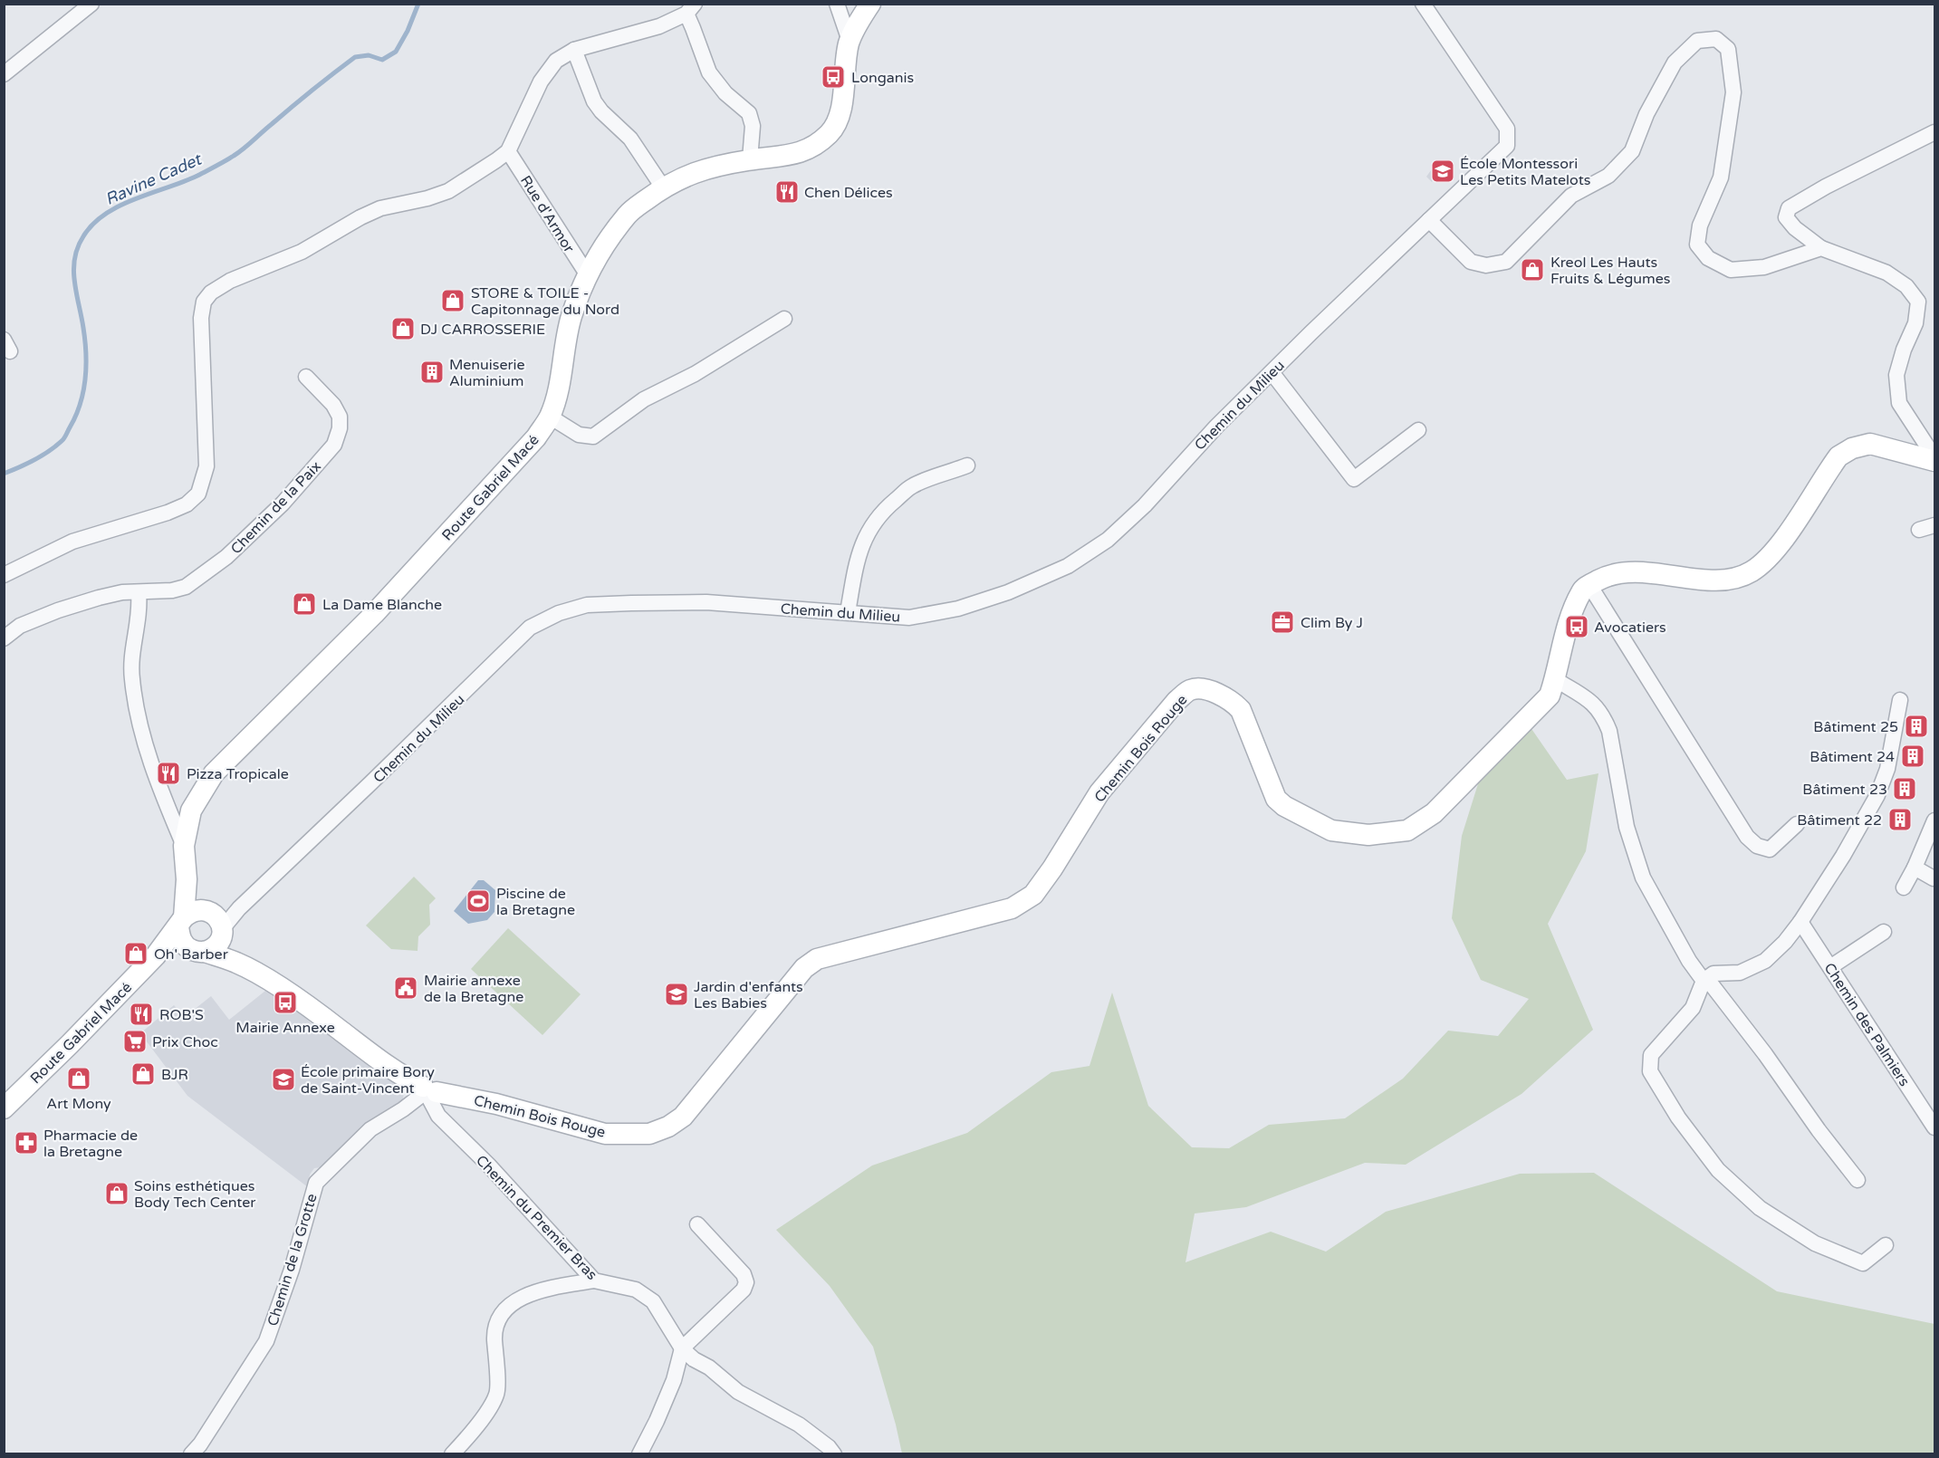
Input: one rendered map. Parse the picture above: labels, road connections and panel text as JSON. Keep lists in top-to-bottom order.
{
  "streets": {
    "street": [
      "Rue d'Armor",
      "Chemin du Milieu",
      "Route Gabriel Macé",
      "Chemin de la Paix",
      "Chemin Bois Rouge",
      "Chemin des Palmiers",
      "Chemin du Premier Bras",
      "Chemin de la Grotte"
    ]
  },
  "crossings": [
    ["Rue d'Armor", "Route Gabriel Macé"],
    ["Chemin du Milieu", "Route Gabriel Macé"],
    ["Chemin du Milieu", "Chemin Bois Rouge"],
    ["Route Gabriel Macé", "Chemin Bois Rouge"],
    ["Chemin Bois Rouge", "Chemin du Premier Bras"],
    ["Chemin Bois Rouge", "Chemin de la Grotte"],
    ["Chemin du Premier Bras", "Chemin de la Grotte"]
  ],
  "water": ["Ravine Cadet"],
  "places": {
    "bus stop": ["Longanis", "Avocatiers", "Mairie Annexe"],
    "school or university": ["École Montessori Les Petits Matelots", "Jardin d'enfants Les Babies", "École primaire Bory de Saint-Vincent"],
    "restaurant": ["Chen Délices", "Pizza Tropicale", "ROB'S"],
    "shop": [
      "Kreol Les Hauts Fruits & Légumes",
      "STORE & TOILE - Capitonnage du Nord",
      "DJ CARROSSERIE",
      "La Dame Blanche",
      "Oh' Barber",
      "BJR",
      "Art Mony",
      "Soins esthétiques Body Tech Center"
    ],
    "building": [
      "Menuiserie Aluminium",
      "Bâtiment 25",
      "Bâtiment 24",
      "Bâtiment 23",
      "Bâtiment 22"
    ],
    "office": ["Clim By J"],
    "sports": ["Piscine de la Bretagne"],
    "public building": ["Mairie annexe de la Bretagne"],
    "supermarket": ["Prix Choc"],
    "pharmacy": ["Pharmacie de la Bretagne"]
  }
}
